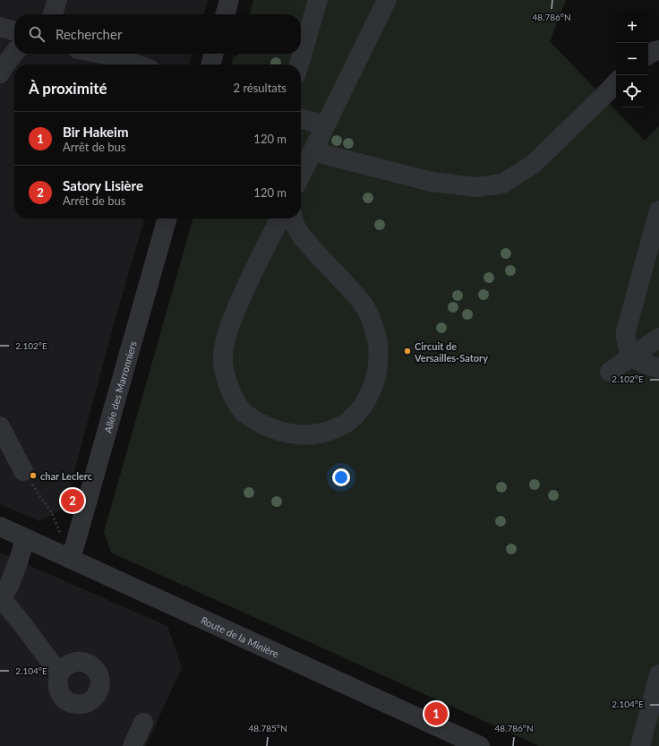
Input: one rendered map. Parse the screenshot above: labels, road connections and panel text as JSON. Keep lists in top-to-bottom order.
{
  "streets": {
    "street": ["Allée des Marronniers", "Route de la Minière"]
  },
  "crossings": [
    ["Allée des Marronniers", "Route de la Minière"]
  ],
  "places": ["Circuit de Versailles-Satory", "char Leclerc"],
  "page": {
    "map_buttons": ["+", "−"],
    "search": "Rechercher",
    "heading": ["À proximité", "2 résultats"],
    "list": [
      {
        "mark": "1",
        "name": "Bir Hakeim",
        "note": "Arrêt de bus",
        "value": "120 m"
      },
      {
        "mark": "2",
        "name": "Satory Lisière",
        "note": "Arrêt de bus",
        "value": "120 m"
      }
    ],
    "pins": ["2", "1"]
  },
  "coordinates": [
    "48.786°N",
    "2.102°E",
    "2.104°E",
    "48.785°N"
  ]
}
